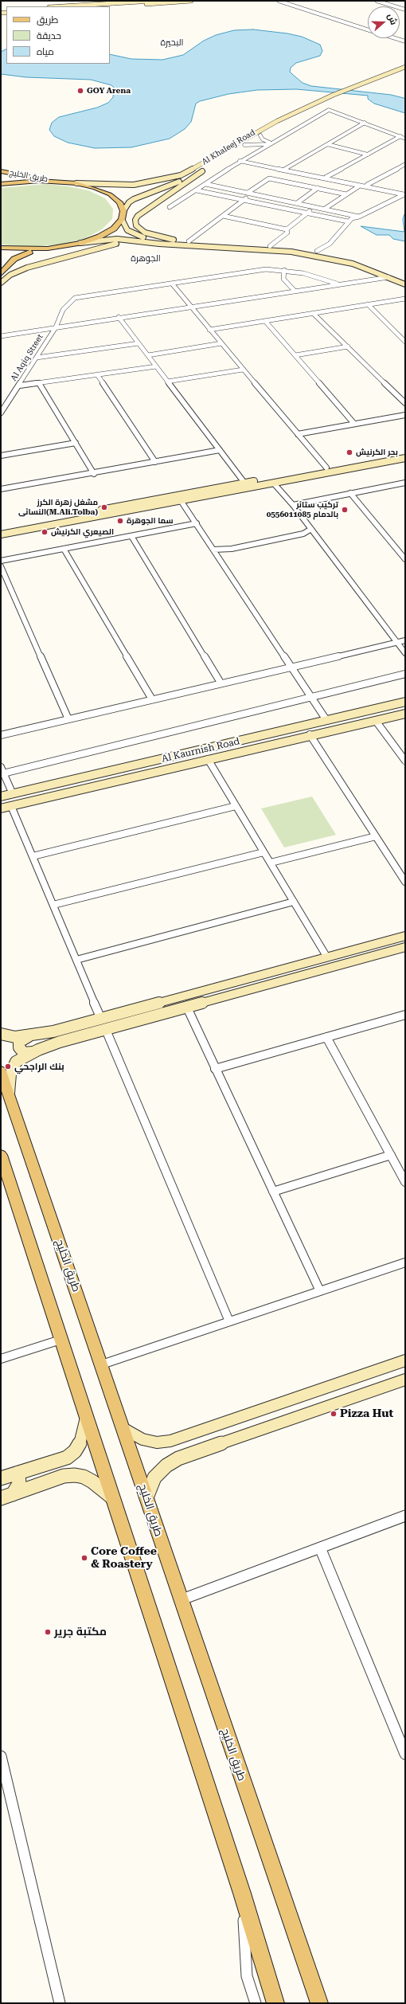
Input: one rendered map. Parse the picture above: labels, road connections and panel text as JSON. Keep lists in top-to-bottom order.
{
  "streets": {
    "main road": ["طريق الخليج"],
    "street": ["Al Khaleej Road", "Al Aqiq Street", "Al Kaurnish Road"]
  },
  "districts": ["البحيرة", "الجوهرة"],
  "places": [
    "GOY Arena",
    "بحر الكرنيش",
    "مشغل زهرة الكرز النسائى(M.Ali.Tolba)",
    "تركيب ستائر بالدمام 0556011085",
    "سما الجوهرة",
    "الصيعري الكرنيش",
    "بنك الراجحي",
    "Pizza Hut",
    "Core Coffee & Roastery",
    "مكتبة جرير"
  ],
  "legend": ["طريق", "حديقة", "مياه"],
  "north": "right"
}
